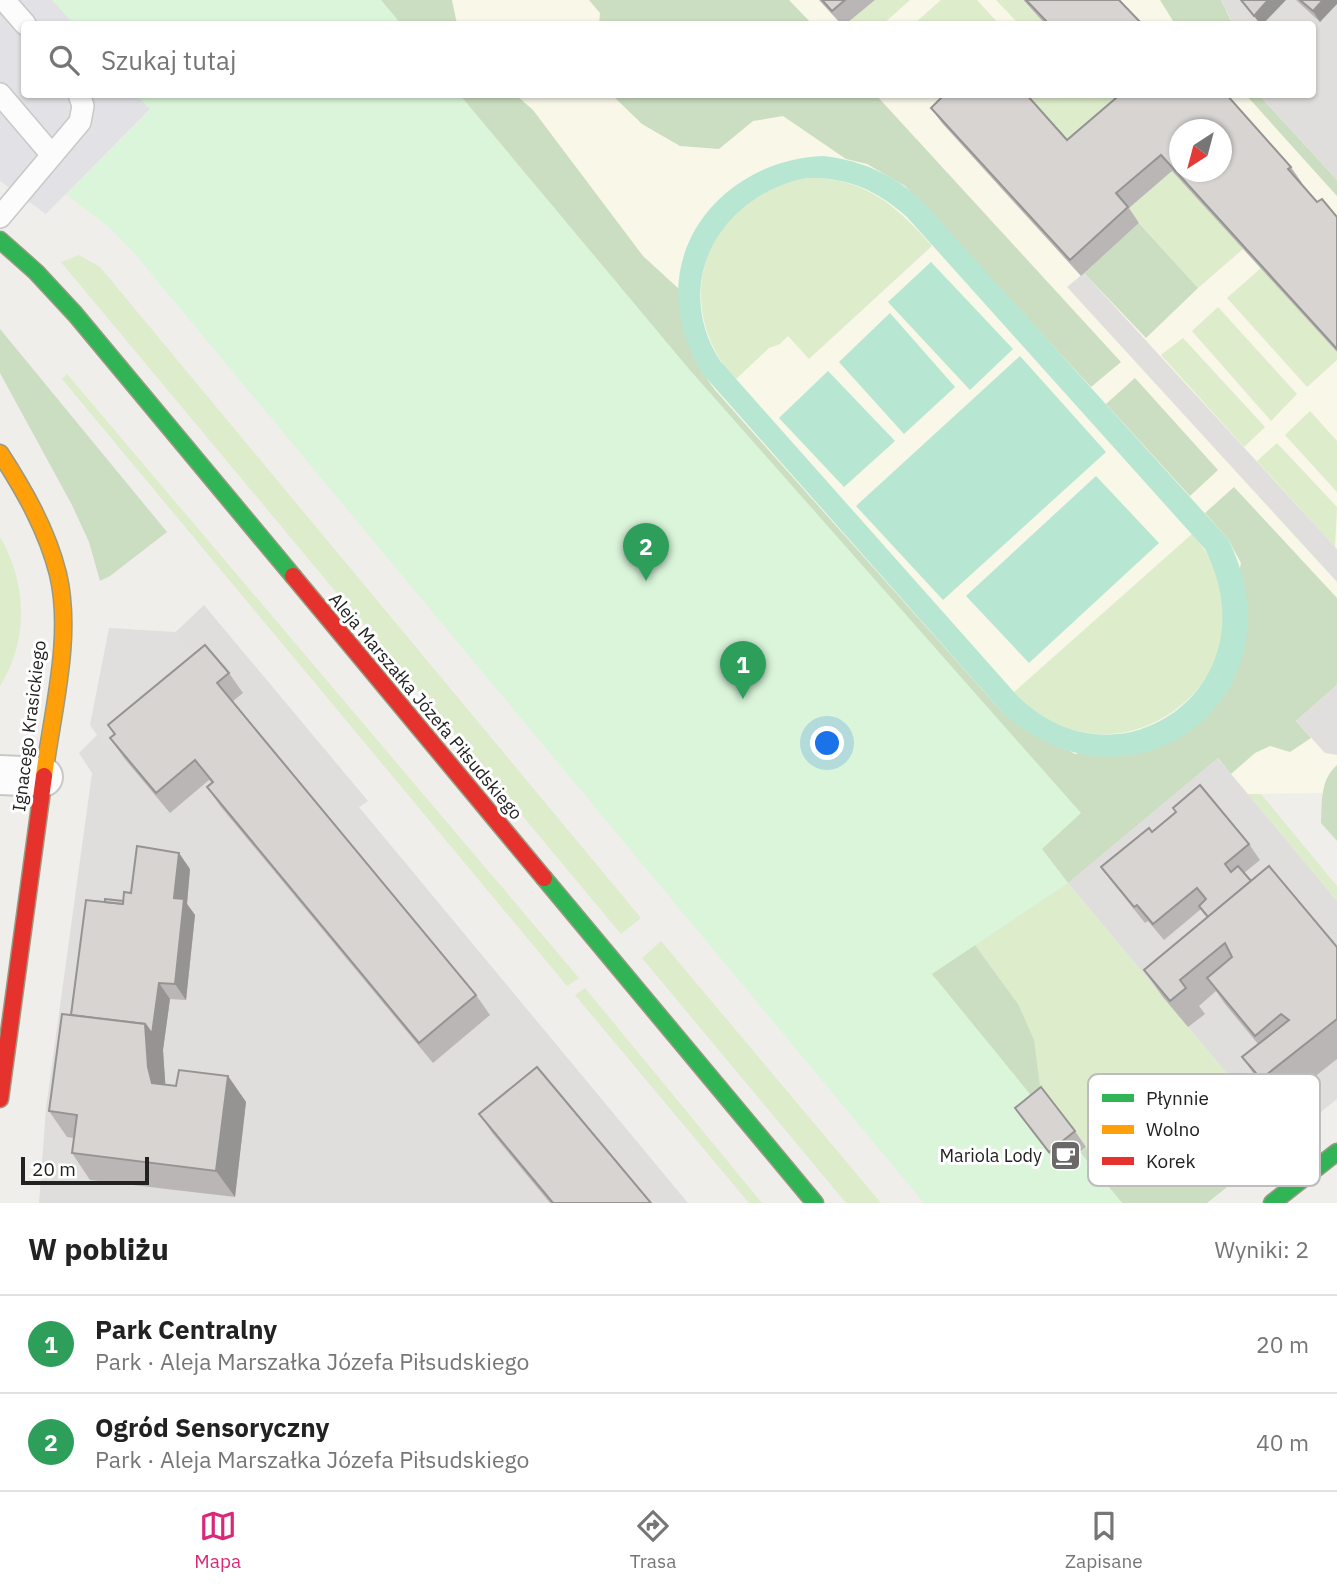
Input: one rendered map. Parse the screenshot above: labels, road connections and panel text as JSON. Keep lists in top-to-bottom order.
{
  "streets": {
    "street": ["Aleja Marszałka Józefa Piłsudskiego", "Ignacego Krasickiego"]
  },
  "places": {
    "cafe": ["Mariola Lody"]
  },
  "legend": ["Płynnie", "Wolno", "Korek"],
  "scale_bar": "20 m",
  "north": "bottom left",
  "page": {
    "search": "Szukaj tutaj",
    "pins": ["2", "1"],
    "scale": "20 m",
    "heading": ["W pobliżu", "Wyniki: 2"],
    "list": [
      {
        "mark": "1",
        "name": "Park Centralny",
        "note": "Park · Aleja Marszałka Józefa Piłsudskiego",
        "value": "20 m"
      },
      {
        "mark": "2",
        "name": "Ogród Sensoryczny",
        "note": "Park · Aleja Marszałka Józefa Piłsudskiego",
        "value": "40 m"
      }
    ],
    "nav": ["Mapa", "Trasa", "Zapisane"]
  }
}
